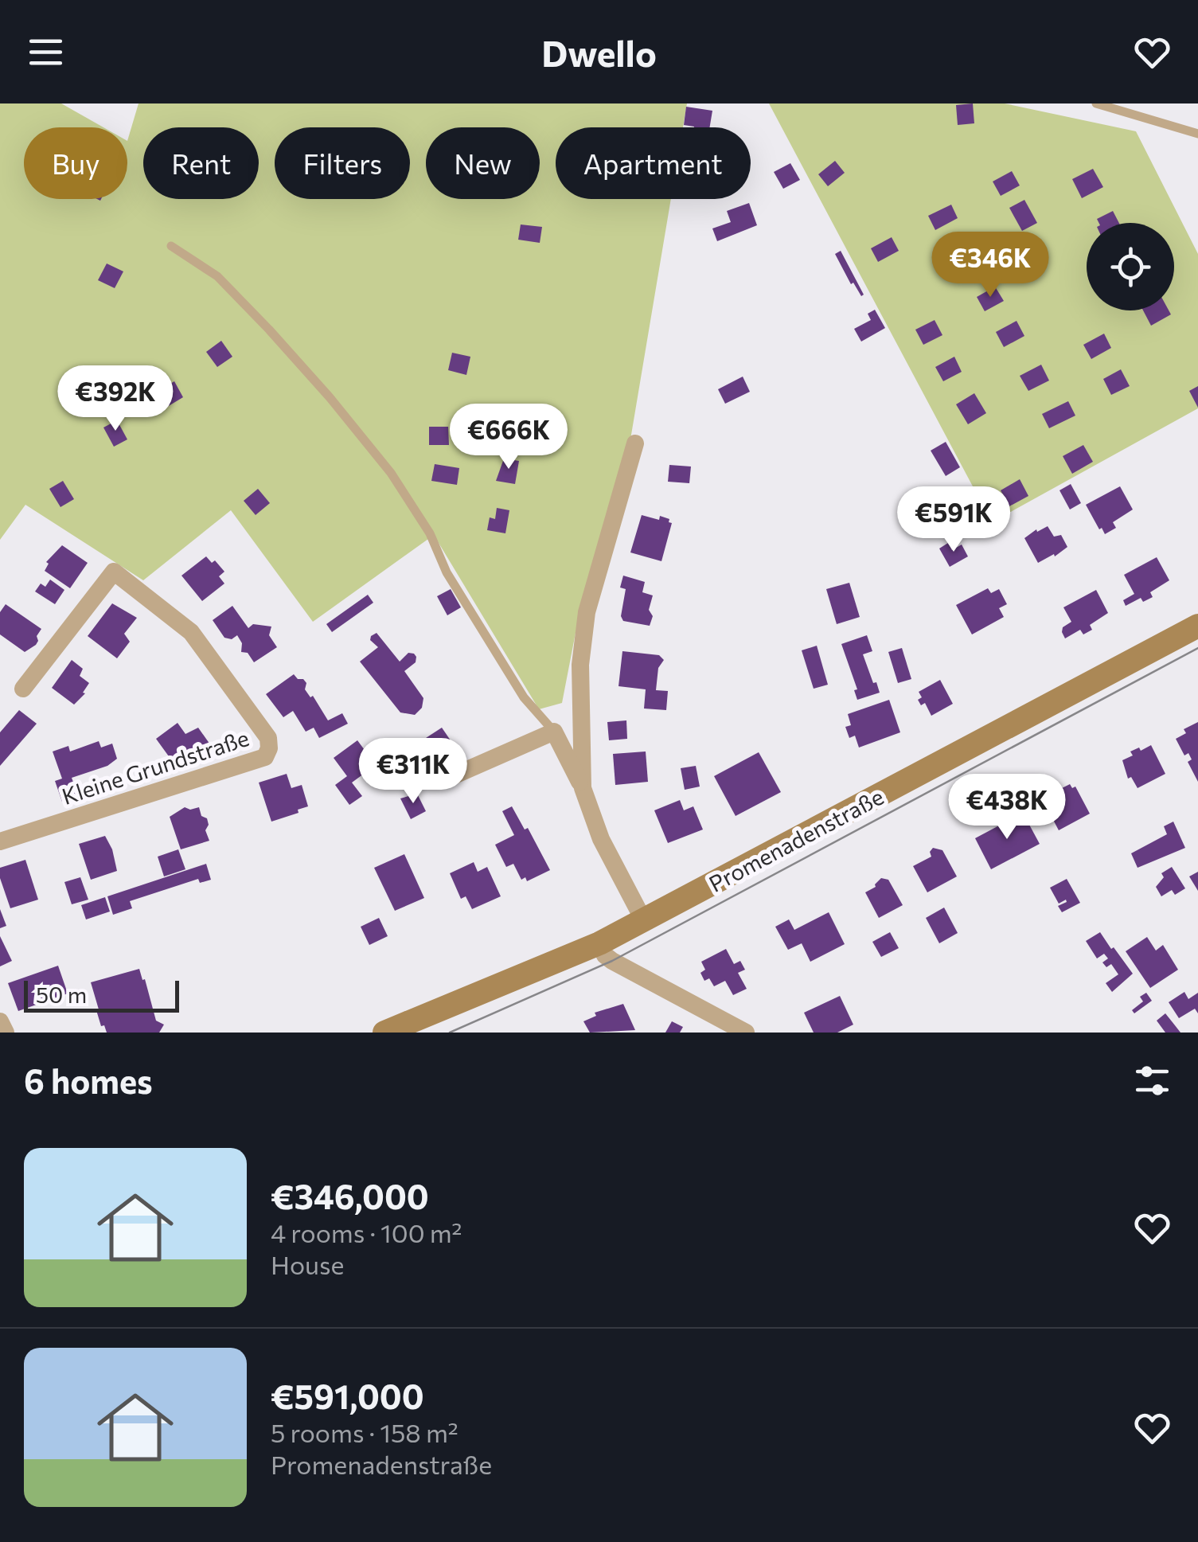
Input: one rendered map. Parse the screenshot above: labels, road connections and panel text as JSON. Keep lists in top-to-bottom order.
{
  "streets": {
    "main road": ["Promenadenstraße"],
    "street": ["Kleine Grundstraße"]
  },
  "scale_bar": "50 m",
  "page": {
    "header": "Dwello",
    "chip": [
      "Buy",
      "Rent",
      "Filters",
      "New",
      "Apartment"
    ],
    "price": [
      "€346K",
      "€392K",
      "€666K",
      "€591K",
      "€311K",
      "€438K"
    ],
    "scale": "50 m",
    "heading": "6 homes",
    "list": [
      {
        "name": "€346,000",
        "note": "4 rooms · 100 m² · House"
      },
      {
        "name": "€591,000",
        "note": "5 rooms · 158 m² · Promenadenstraße"
      }
    ]
  }
}
